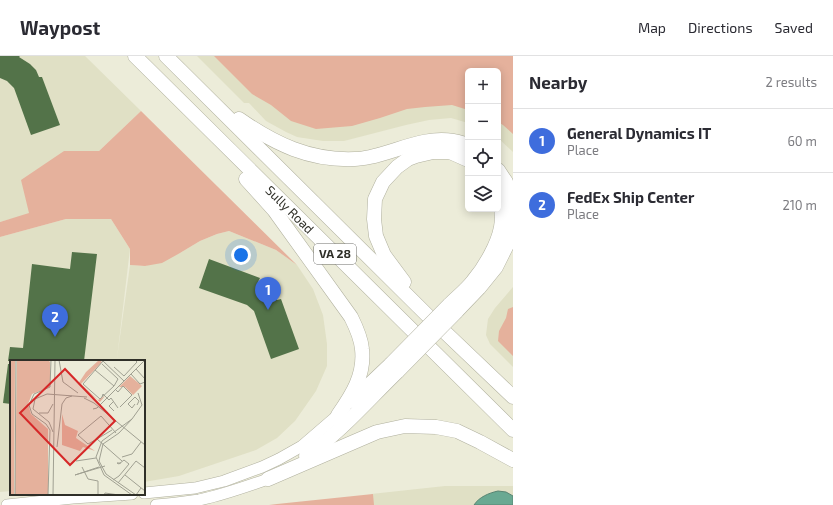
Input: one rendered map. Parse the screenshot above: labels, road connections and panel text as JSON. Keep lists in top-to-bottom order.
{
  "streets": {
    "highway": ["Sully Road", "VA 28"]
  },
  "page": {
    "header": "Waypost",
    "nav": ["Map", "Directions", "Saved"],
    "heading": ["Nearby", "2 results"],
    "map_buttons": ["+", "−"],
    "list": [
      {
        "mark": "1",
        "name": "General Dynamics IT",
        "note": "Place",
        "value": "60 m"
      },
      {
        "mark": "2",
        "name": "FedEx Ship Center",
        "note": "Place",
        "value": "210 m"
      }
    ],
    "pins": ["1", "2"]
  }
}
